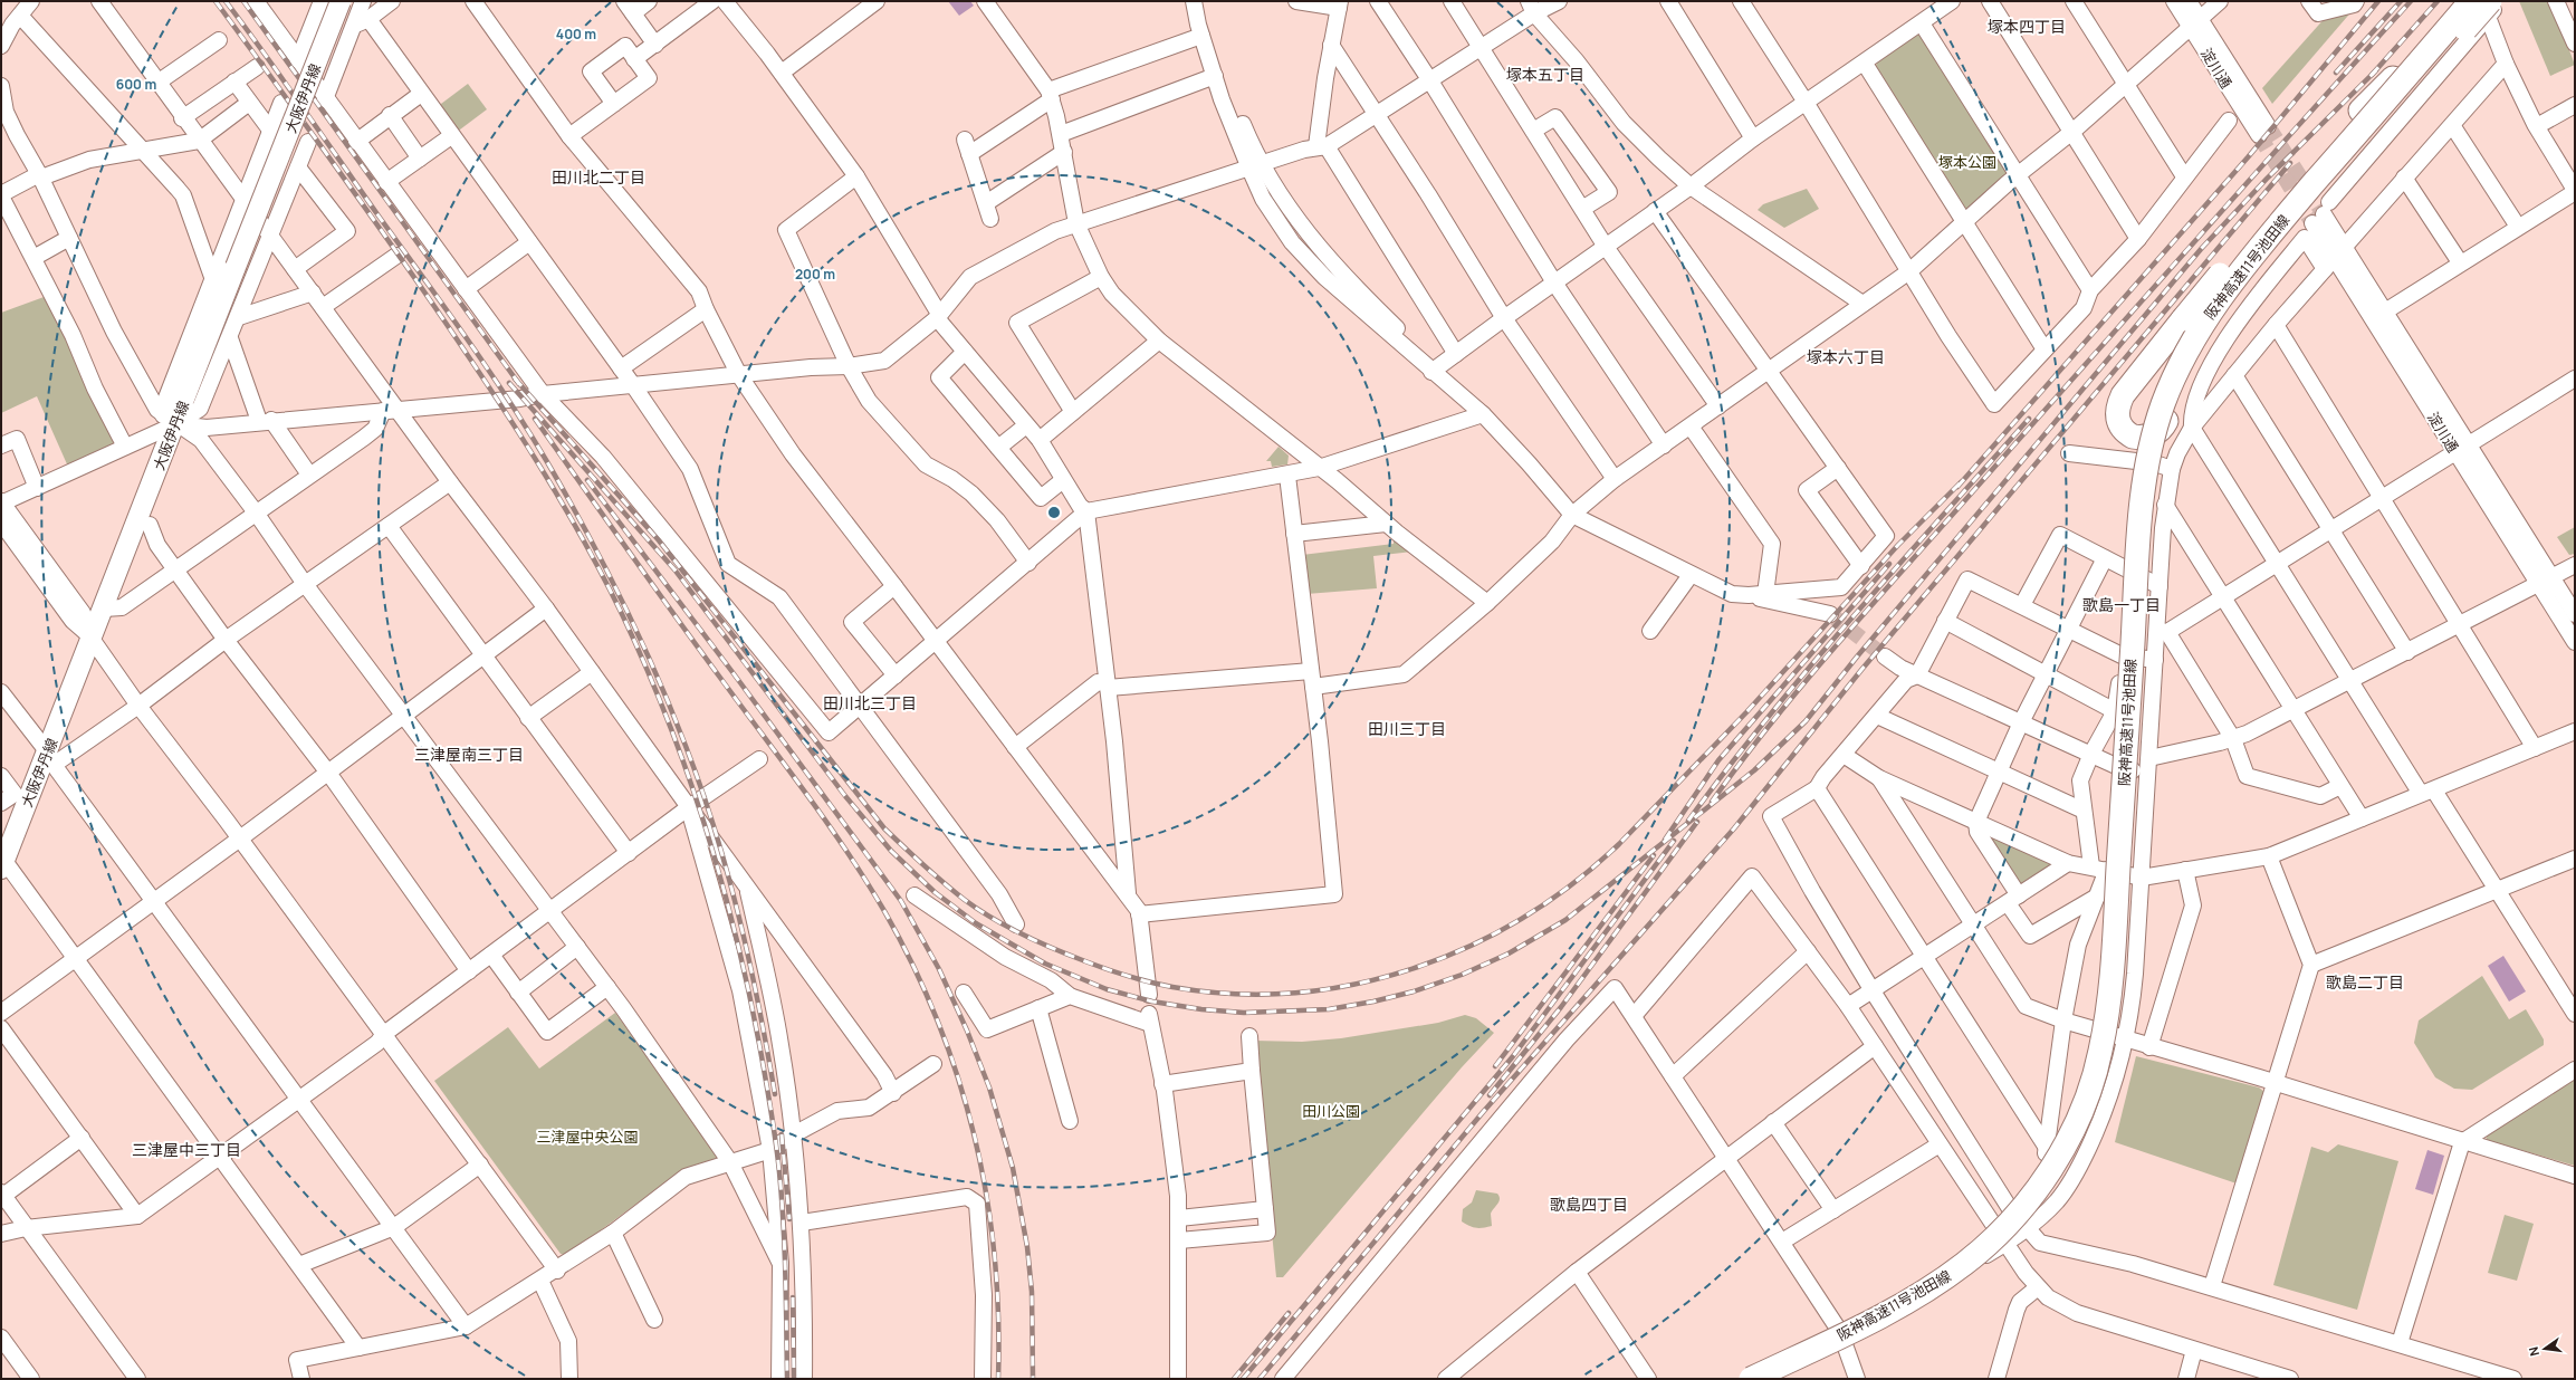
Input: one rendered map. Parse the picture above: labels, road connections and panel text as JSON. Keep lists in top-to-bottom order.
{
  "streets": {
    "highway": ["阪神高速11号池田線"],
    "main road": ["大阪伊丹線"],
    "street": ["淀川通"]
  },
  "crossings": [
    ["淀川通", "阪神高速11号池田線"]
  ],
  "districts": [
    "塚本四丁目",
    "塚本五丁目",
    "田川北二丁目",
    "塚本六丁目",
    "歌島一丁目",
    "田川北三丁目",
    "田川三丁目",
    "三津屋南三丁目",
    "歌島二丁目",
    "三津屋中三丁目",
    "歌島四丁目"
  ],
  "parks": ["塚本公園", "田川公園", "三津屋中央公園"],
  "north": "left",
  "rings": ["400 m", "600 m", "200 m"]
}
